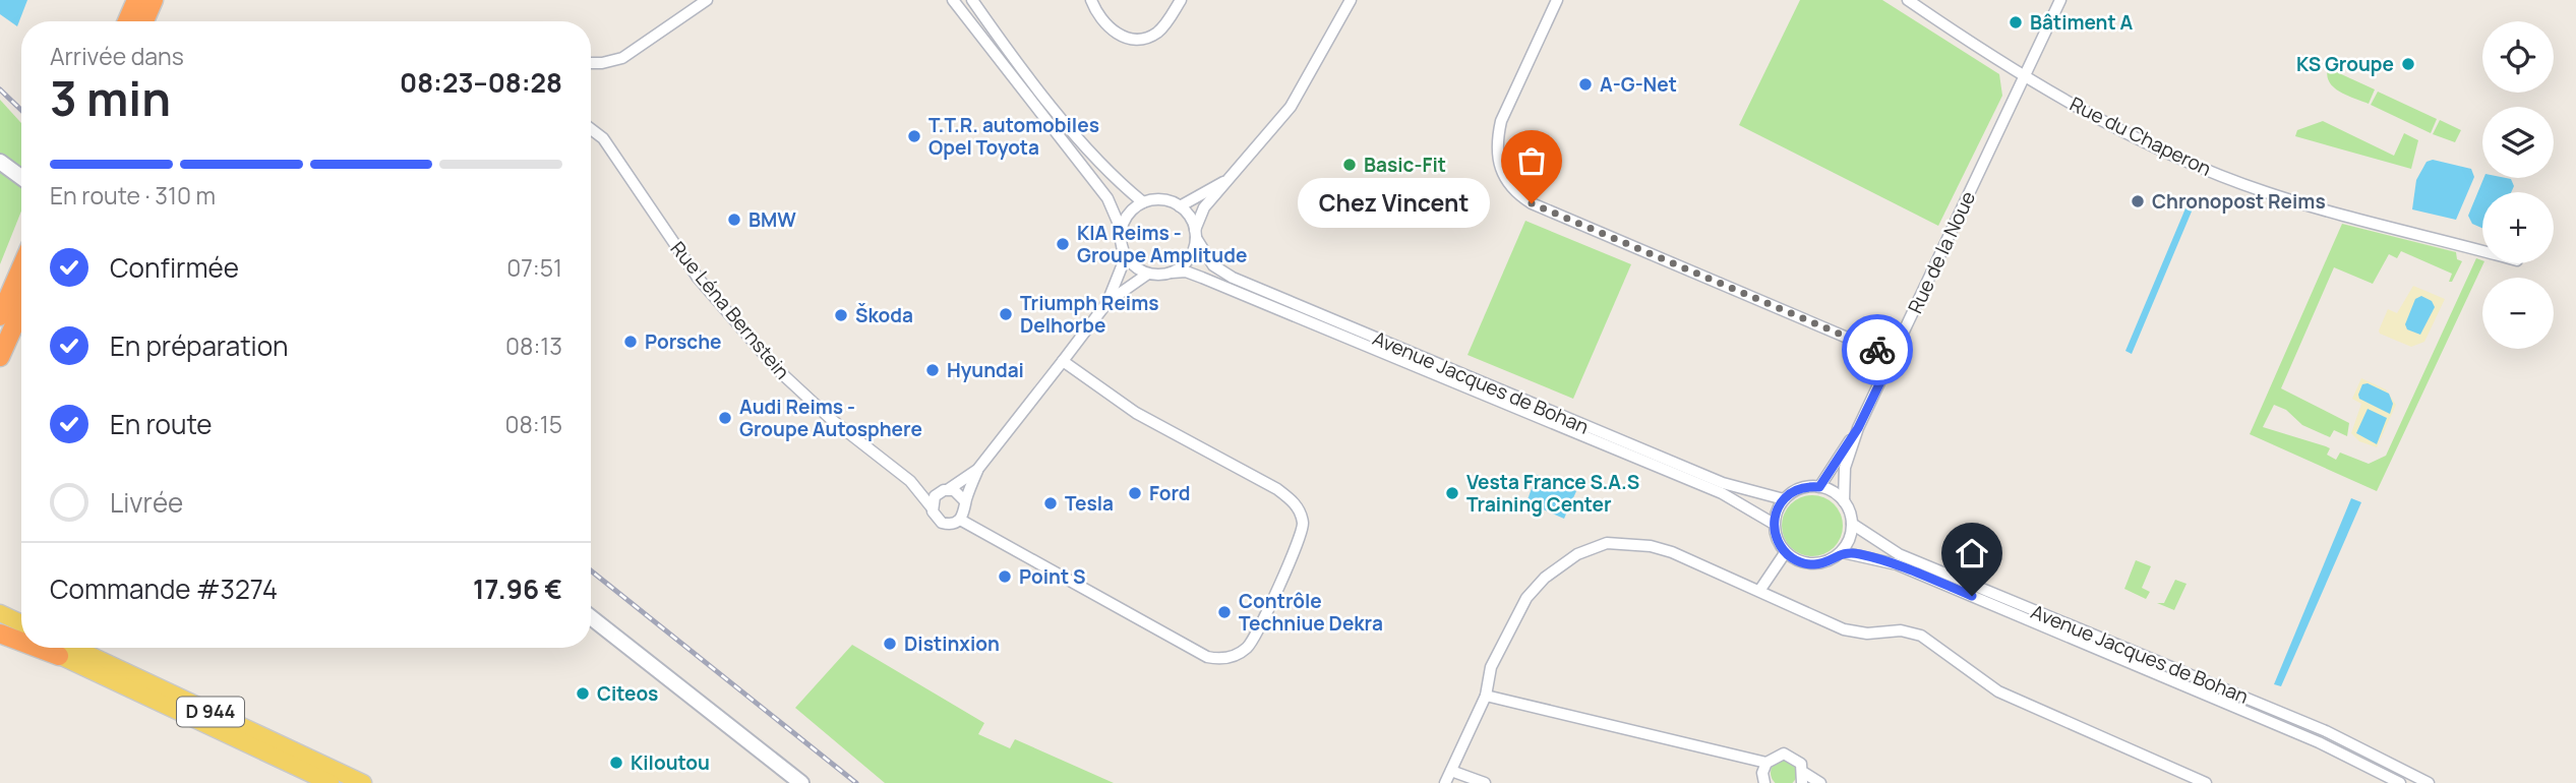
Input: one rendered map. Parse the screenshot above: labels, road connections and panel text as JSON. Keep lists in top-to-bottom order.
{
  "streets": {
    "main road": ["D 944"],
    "street": [
      "Rue du Chaperon",
      "Rue de la Noue",
      "Rue Léna Bernstein",
      "Avenue Jacques de Bohan"
    ]
  },
  "crossings": [
    ["Rue du Chaperon", "Rue de la Noue"]
  ],
  "places": [
    "Bâtiment A",
    "KS Groupe",
    "A-G-Net",
    "T.T.R. automobiles Opel Toyota",
    "Basic-Fit",
    "Chronopost Reims",
    "Chez Vincent",
    "BMW",
    "KIA Reims - Groupe Amplitude",
    "Triumph Reims Delhorbe",
    "Škoda",
    "Porsche",
    "Hyundai",
    "Audi Reims - Groupe Autosphere",
    "Ford",
    "Vesta France S.A.S Training Center",
    "Tesla",
    "Point S",
    "Contrôle Techniue Dekra",
    "Distinxion",
    "Citeos",
    "Kiloutou"
  ],
  "page": {
    "map_buttons": ["+", "−"],
    "heading": ["3 min", "Arrivée dans", "08:23–08:28"],
    "panel": ["Commande #3274", "17.96 €"],
    "bar": "En route · 310 m",
    "bubble": "Chez Vincent",
    "list": [
      ["Confirmée", "07:51"],
      ["En préparation", "08:13"],
      ["En route", "08:15"],
      "Livrée"
    ]
  }
}
